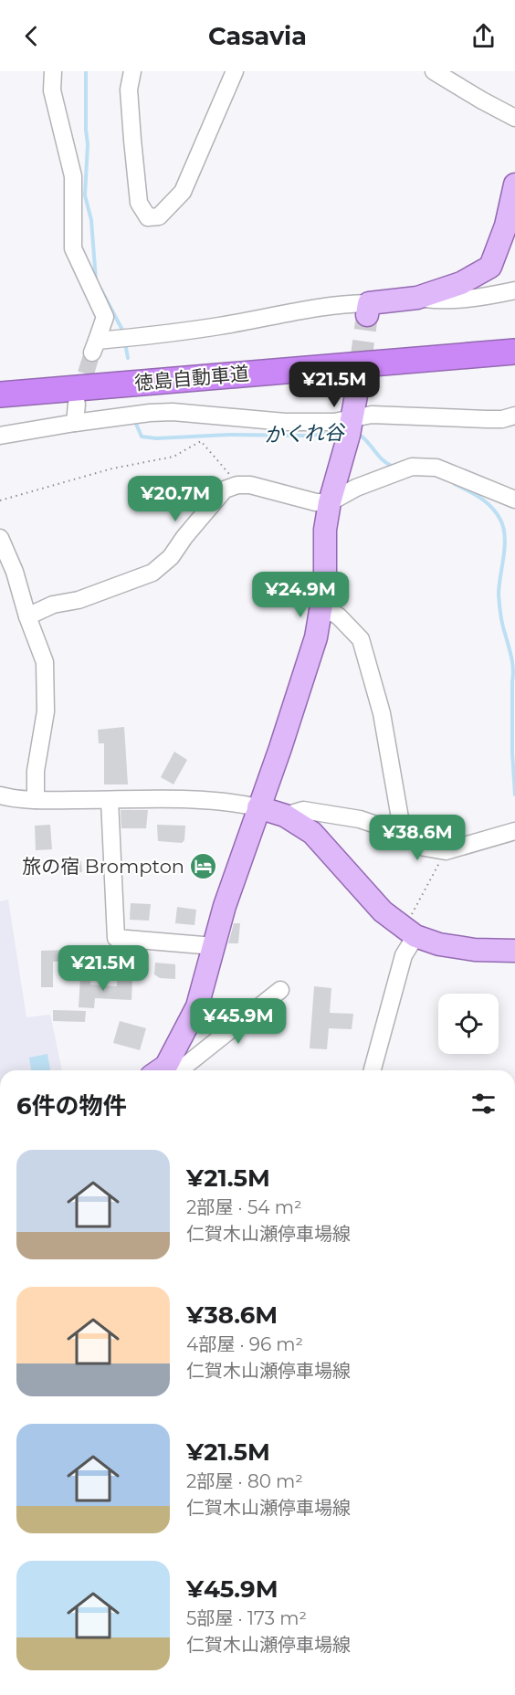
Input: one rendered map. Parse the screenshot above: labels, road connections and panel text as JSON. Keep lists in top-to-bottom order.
{
  "streets": {
    "highway": ["徳島自動車道"]
  },
  "water": ["かくれ谷"],
  "places": {
    "hotel": ["旅の宿 Brompton"]
  },
  "page": {
    "header": "Casavia",
    "price": [
      "¥21.5M",
      "¥20.7M",
      "¥24.9M",
      "¥38.6M",
      "¥21.5M",
      "¥45.9M"
    ],
    "heading": "6件の物件",
    "list": [
      {
        "name": "¥21.5M",
        "note": "2部屋 · 54 m² · 仁賀木山瀬停車場線"
      },
      {
        "name": "¥38.6M",
        "note": "4部屋 · 96 m² · 仁賀木山瀬停車場線"
      },
      {
        "name": "¥21.5M",
        "note": "2部屋 · 80 m² · 仁賀木山瀬停車場線"
      },
      {
        "name": "¥45.9M",
        "note": "5部屋 · 173 m² · 仁賀木山瀬停車場線"
      }
    ]
  }
}
